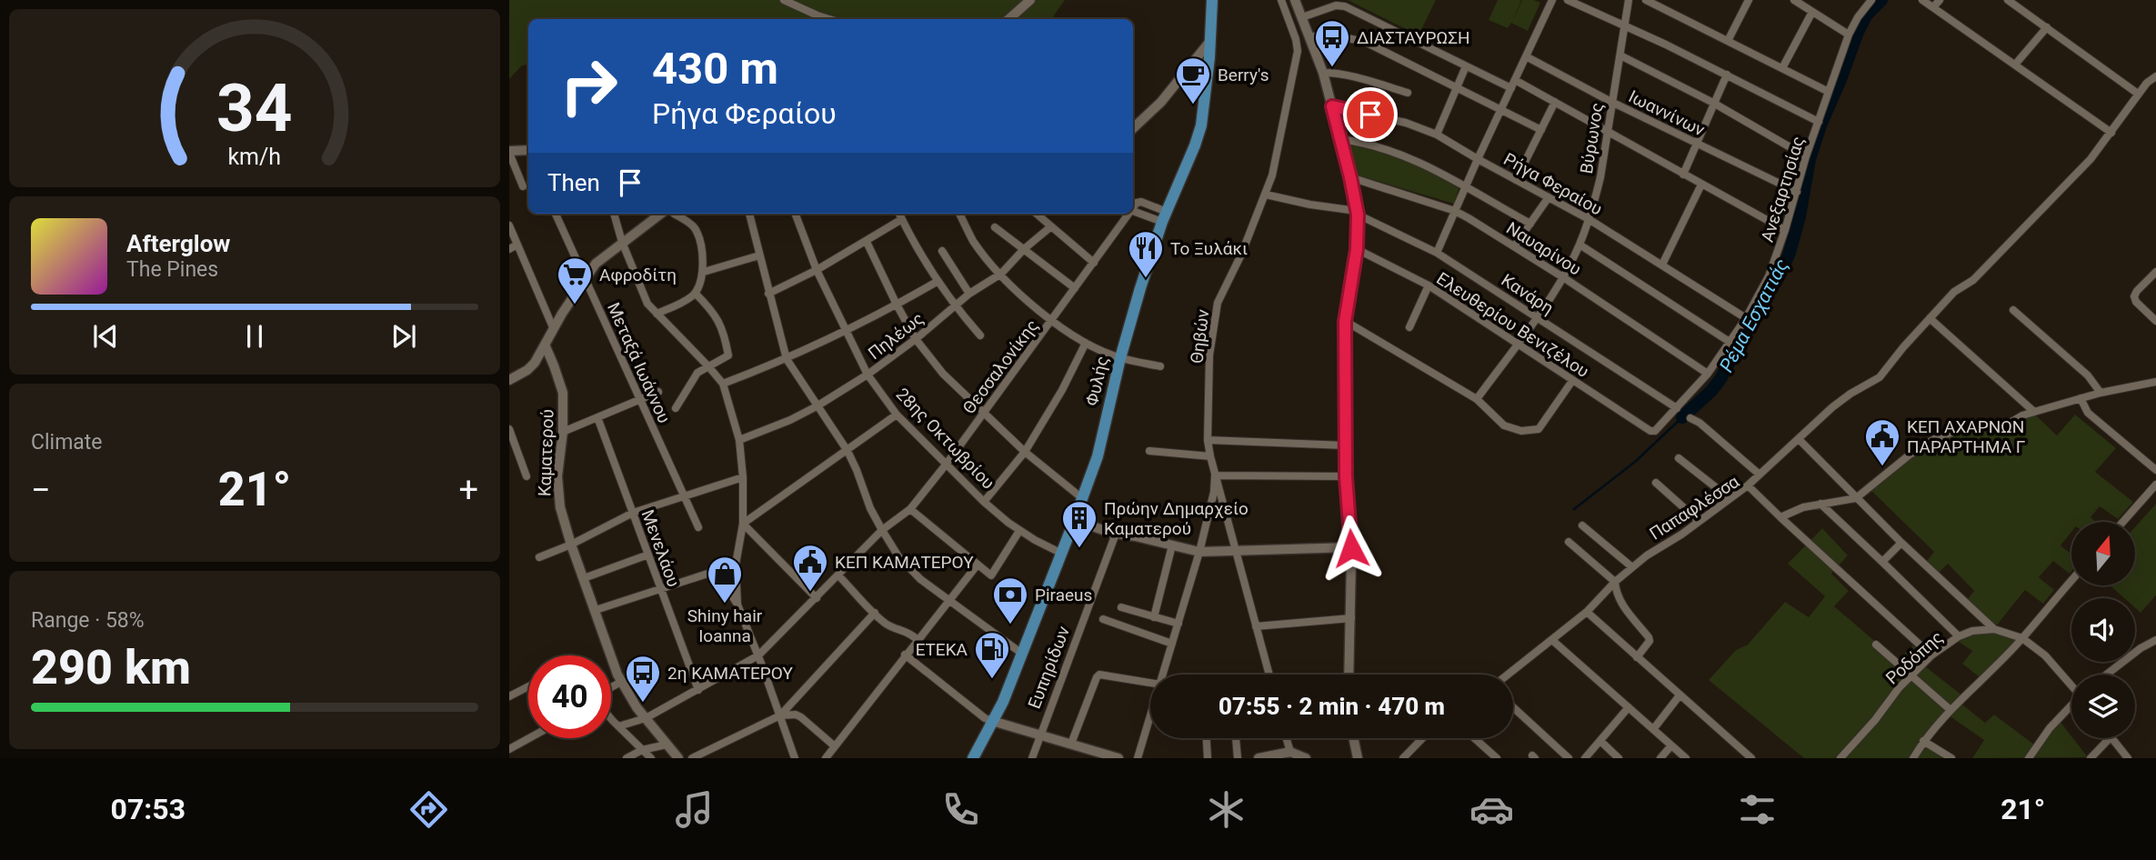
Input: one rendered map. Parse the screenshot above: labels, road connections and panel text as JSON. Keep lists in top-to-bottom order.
{
  "streets": {
    "main road": ["Φυλής"],
    "street": [
      "Ιωαννίνων",
      "Βύρωνος",
      "Ρήγα Φεραίου",
      "Ανεξαρτησίας",
      "Ναυαρίνου",
      "Κανάρη",
      "Ελευθερίου Βενιζέλου",
      "Πηλέως",
      "Θηβών",
      "Μεταξά Ιωάννου",
      "Θεσσαλονίκης",
      "28ης Οκτωβρίου",
      "Καματερού",
      "Παπαφλέσσα",
      "Μενελάου",
      "Ροδόπης",
      "Ευπηρίδων"
    ]
  },
  "crossings": [
    ["Ιωαννίνων", "Βύρωνος"],
    ["Ιωαννίνων", "Ανεξαρτησίας"],
    ["Βύρωνος", "Ρήγα Φεραίου"],
    ["Βύρωνος", "Ναυαρίνου"],
    ["Βύρωνος", "Κανάρη"],
    ["Βύρωνος", "Ελευθερίου Βενιζέλου"],
    ["Ρήγα Φεραίου", "Ανεξαρτησίας"],
    ["Ανεξαρτησίας", "Ναυαρίνου"],
    ["Ανεξαρτησίας", "Κανάρη"],
    ["Ανεξαρτησίας", "Ελευθερίου Βενιζέλου"],
    ["Κανάρη", "Θηβών"],
    ["Πηλέως", "28ης Οκτωβρίου"],
    ["Θεσσαλονίκης", "28ης Οκτωβρίου"],
    ["Θεσσαλονίκης", "Καματερού"],
    ["Θεσσαλονίκης", "Μενελάου"],
    ["Φυλής", "28ης Οκτωβρίου"],
    ["Παπαφλέσσα", "Ροδόπης"]
  ],
  "water": ["Ρέμα Εσχατιάς"],
  "places": {
    "bus stop": ["ΔΙΑΣΤΑΥΡΩΣΗ", "2η ΚΑΜΑΤΕΡΟΥ"],
    "cafe": ["Berry's"],
    "restaurant": ["Το Ξυλάκι"],
    "supermarket": ["Αφροδίτη"],
    "public building": ["ΚΕΠ ΑΧΑΡΝΩΝ ΠΑΡΑΡΤΗΜΑ Γ", "ΚΕΠ ΚΑΜΑΤΕΡΟΥ"],
    "building": ["Πρώην Δημαρχείο Καματερού"],
    "shop": ["Shiny hair Ioanna"],
    "bank": ["Piraeus"],
    "fuel station": ["ΕΤΕΚΑ"]
  },
  "north": "top",
  "page": {
    "turn": ["430 m", "Ρήγα Φεραίου"],
    "then": "Then",
    "song": ["Afterglow", "The Pines"],
    "tile": [
      "Climate",
      ["Range · 58%", "290 km"]
    ],
    "heat": ["−", "21°", "+"],
    "limit": "40",
    "trip": "07:55 · 2 min · 470 m",
    "tabs": ["07:53", "21°"],
    "gauge": ["34", "km/h"]
  }
}
